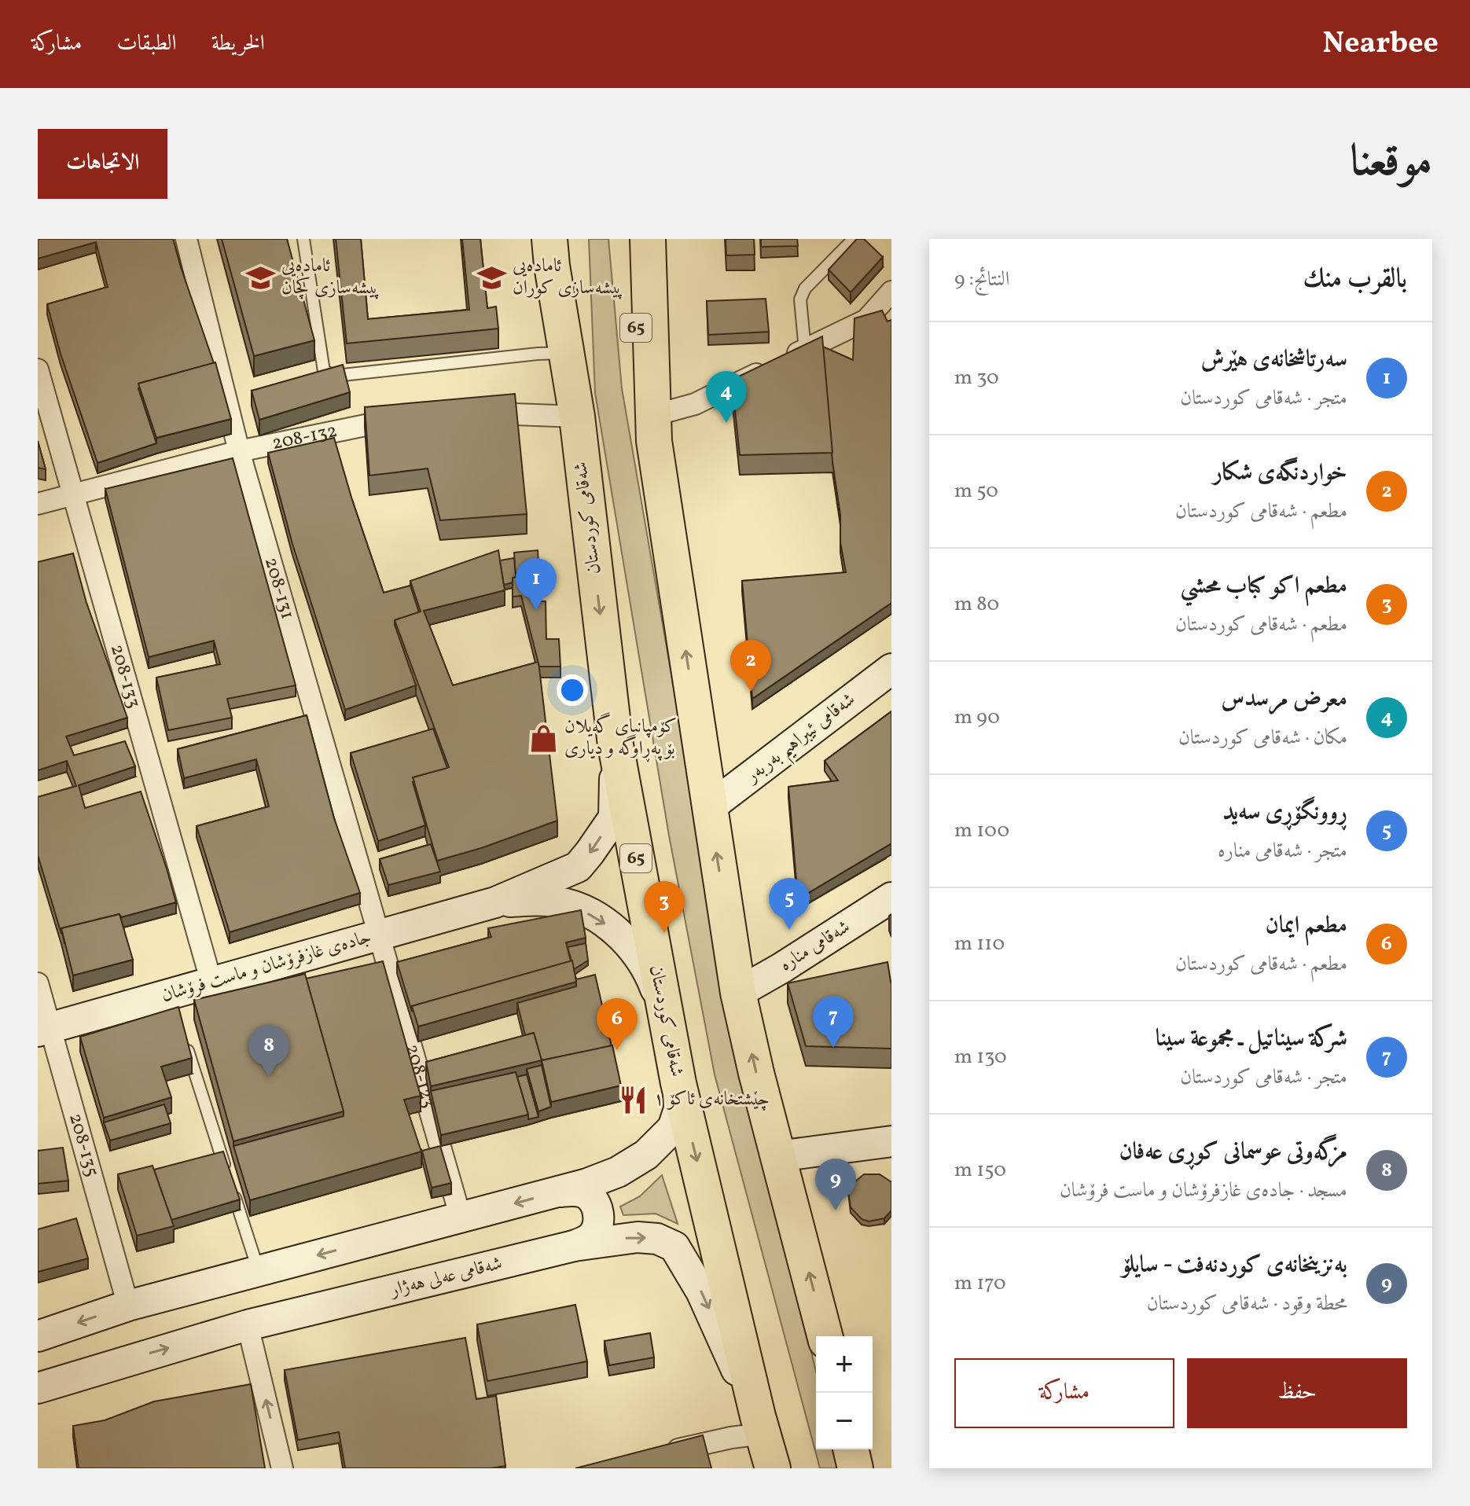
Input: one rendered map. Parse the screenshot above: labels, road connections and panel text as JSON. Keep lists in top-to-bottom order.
{
  "streets": {
    "highway": ["65", "شەقامی کوردستان"],
    "main road": [
      "شەقامی ئیبراهیم بەربەر",
      "شەقامی منارە",
      "جاده‌ی غازفرۆشان و ماست فرۆشان",
      "شەقامی عەلی هەژار"
    ],
    "street": [
      "208-132",
      "208-131",
      "208-133",
      "208-123",
      "208-135"
    ]
  },
  "crossings": [
    ["65", "شەقامی ئیبراهیم بەربەر"],
    ["65", "شەقامی منارە"],
    ["208-132", "208-131"],
    ["208-132", "208-133"],
    ["شەقامی کوردستان", "شەقامی عەلی هەژار"],
    ["208-131", "جاده‌ی غازفرۆشان و ماست فرۆشان"],
    ["208-131", "208-123"],
    ["208-133", "جاده‌ی غازفرۆشان و ماست فرۆشان"],
    ["جاده‌ی غازفرۆشان و ماست فرۆشان", "208-123"],
    ["جاده‌ی غازفرۆشان و ماست فرۆشان", "208-135"]
  ],
  "places": {
    "school or university": ["ئامادەیی پیشەسازی کچان", "ئامادەیی پیشەسازی کوران"],
    "shop": ["کۆمپانیای گەیلان بۆ پەڕاوگە و دیاری"],
    "restaurant": ["چێشتخانەی ئاکۆ ١"]
  },
  "page": {
    "header": "Nearbee",
    "nav": ["الخريطة", "الطبقات", "مشاركة"],
    "title": "موقعنا",
    "buttons": [
      "الاتجاهات",
      ["حفظ", "مشاركة"]
    ],
    "heading": ["بالقرب منك", "النتائج: 9"],
    "list": [
      {
        "mark": "1",
        "name": "سەرتاشخانەی هێرش",
        "note": "متجر · شەقامی کوردستان",
        "value": "30 m"
      },
      {
        "mark": "2",
        "name": "خواردنگەی شکار",
        "note": "مطعم · شەقامی کوردستان",
        "value": "50 m"
      },
      {
        "mark": "3",
        "name": "مطعم اكو كباب محشي",
        "note": "مطعم · شەقامی کوردستان",
        "value": "80 m"
      },
      {
        "mark": "4",
        "name": "معرض مرسدس",
        "note": "مكان · شەقامی کوردستان",
        "value": "90 m"
      },
      {
        "mark": "5",
        "name": "ڕوونگۆڕی سەید",
        "note": "متجر · شەقامی منارە",
        "value": "100 m"
      },
      {
        "mark": "6",
        "name": "مطعم ايمان",
        "note": "مطعم · شەقامی کوردستان",
        "value": "110 m"
      },
      {
        "mark": "7",
        "name": "شركة سيناتيل ـ مجموعة سينا",
        "note": "متجر · شەقامی کوردستان",
        "value": "130 m"
      },
      {
        "mark": "8",
        "name": "مزگەوتی عوسمانی کوڕی عەفان",
        "note": "مسجد · جاده‌ی غازفرۆشان و ماست فرۆشان",
        "value": "150 m"
      },
      {
        "mark": "9",
        "name": "بەنزینخانەی کوردنەفت - سایلۆ",
        "note": "محطة وقود · شەقامی کوردستان",
        "value": "170 m"
      }
    ],
    "pins": [
      "4",
      "1",
      "2",
      "5",
      "3",
      "7",
      "6",
      "8",
      "9"
    ],
    "map_buttons": ["+", "−"]
  }
}
